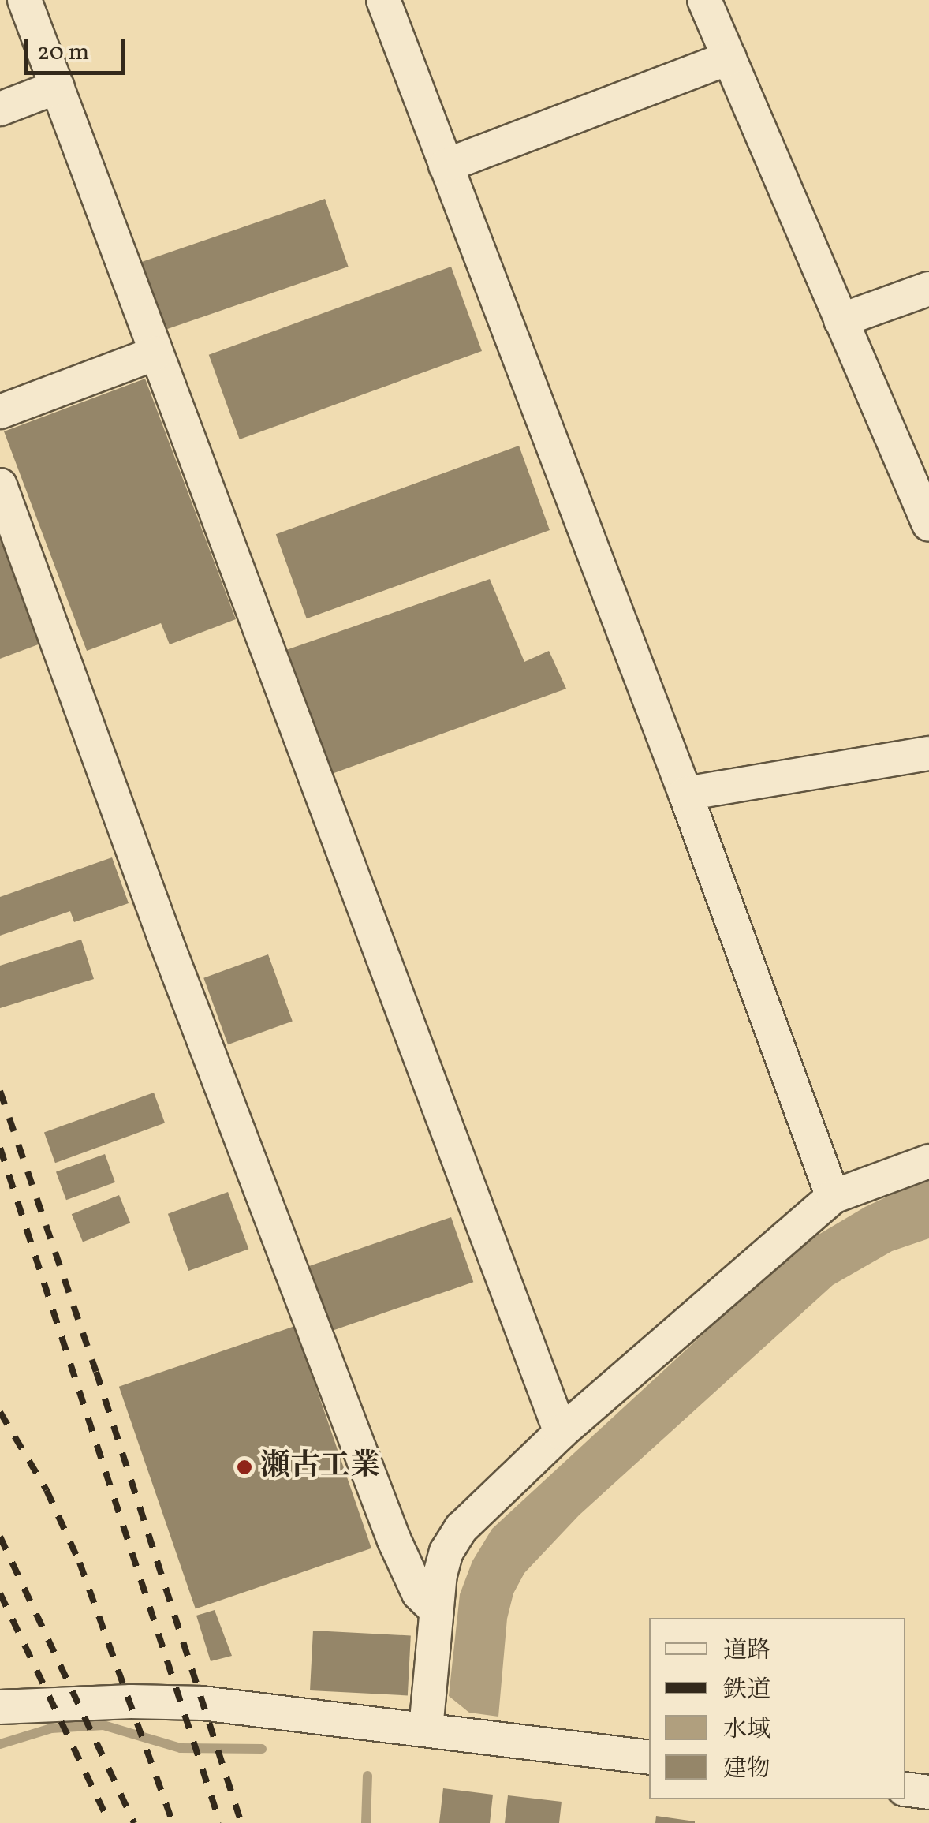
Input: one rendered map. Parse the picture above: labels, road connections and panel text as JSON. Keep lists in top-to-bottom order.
{
  "places": ["瀬古工業"],
  "legend": [
    "道路",
    "鉄道",
    "水域",
    "建物"
  ],
  "scale_bar": "20 m"
}
